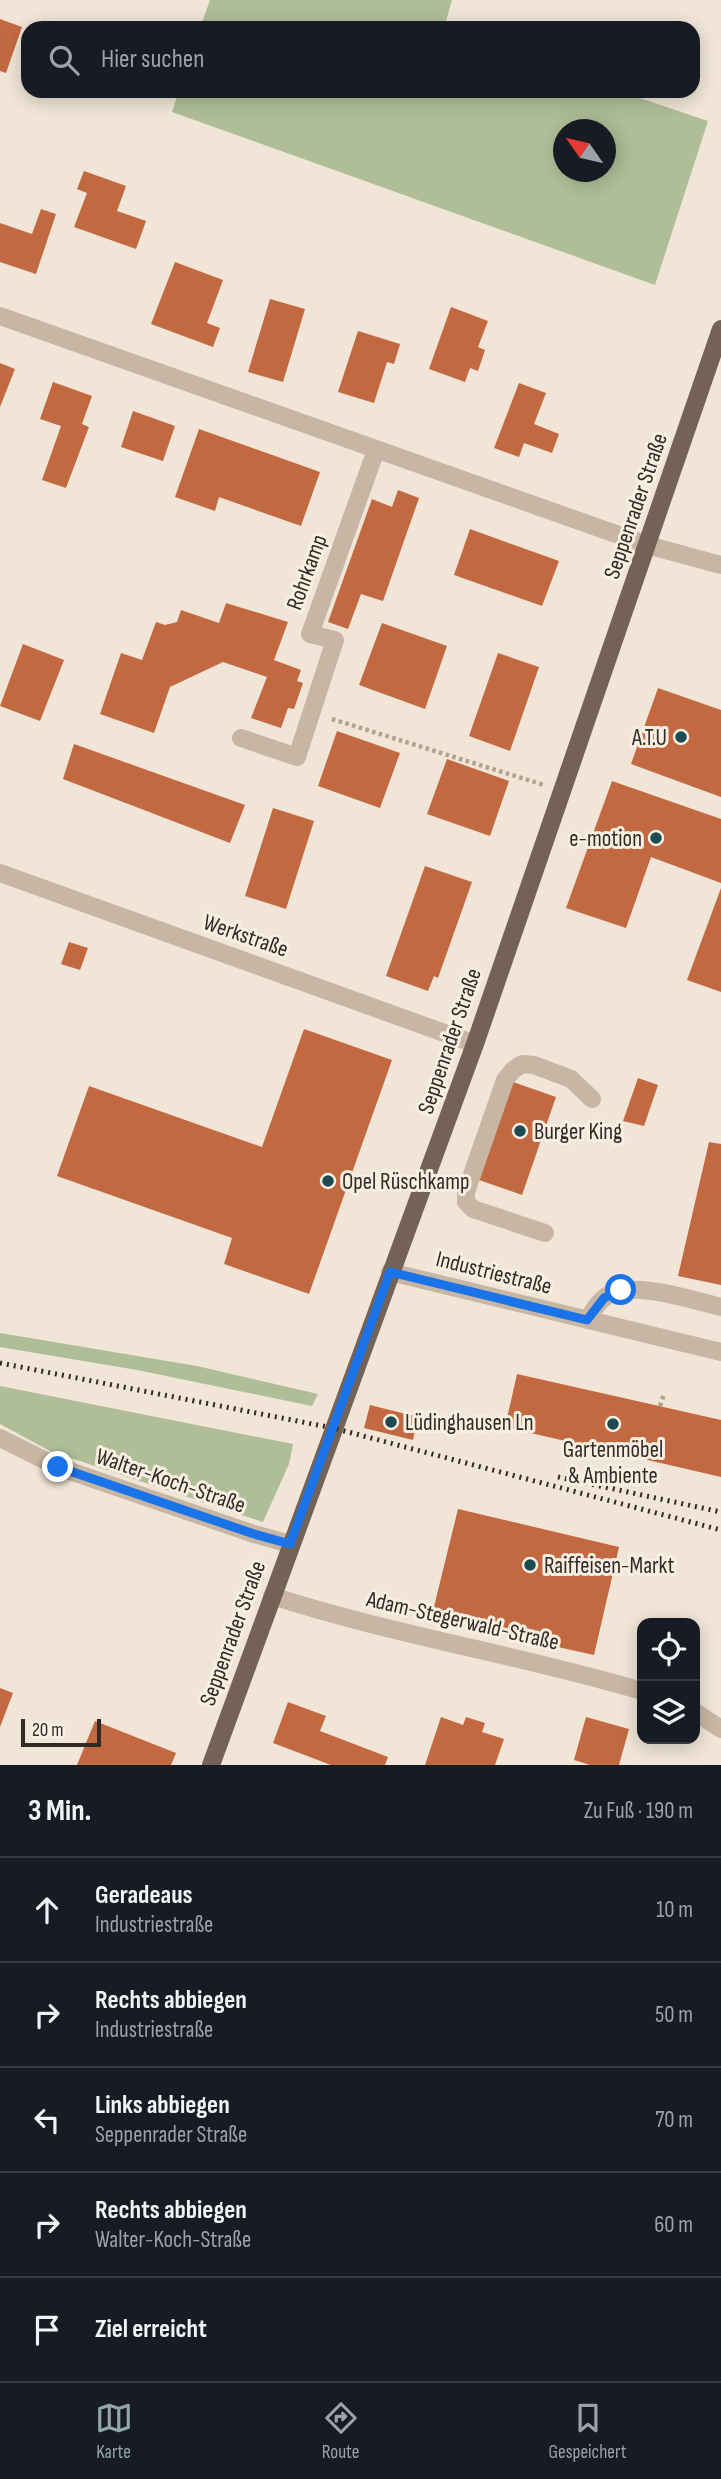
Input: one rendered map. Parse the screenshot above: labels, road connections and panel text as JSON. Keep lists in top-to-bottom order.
{
  "streets": {
    "main road": ["Seppenrader Straße"],
    "street": [
      "Rohrkamp",
      "Werkstraße",
      "Industriestraße",
      "Walter-Koch-Straße",
      "Adam-Stegerwald-Straße"
    ]
  },
  "crossings": [
    ["Seppenrader Straße", "Werkstraße"],
    ["Seppenrader Straße", "Industriestraße"],
    ["Seppenrader Straße", "Walter-Koch-Straße"],
    ["Seppenrader Straße", "Adam-Stegerwald-Straße"]
  ],
  "places": [
    "A.T.U",
    "e-motion",
    "Burger King",
    "Opel Rüschkamp",
    "Lüdinghausen Ln",
    "Gartenmöbel & Ambiente",
    "Raiffeisen-Markt"
  ],
  "scale_bar": "20 m",
  "north": "top left",
  "page": {
    "search": "Hier suchen",
    "scale": "20 m",
    "heading": ["3 Min.", "Zu Fuß · 190 m"],
    "list": [
      ["Geradeaus", "Industriestraße", "10 m"],
      ["Rechts abbiegen", "Industriestraße", "50 m"],
      ["Links abbiegen", "Seppenrader Straße", "70 m"],
      ["Rechts abbiegen", "Walter-Koch-Straße", "60 m"],
      "Ziel erreicht"
    ],
    "nav": ["Karte", "Route", "Gespeichert"]
  }
}
